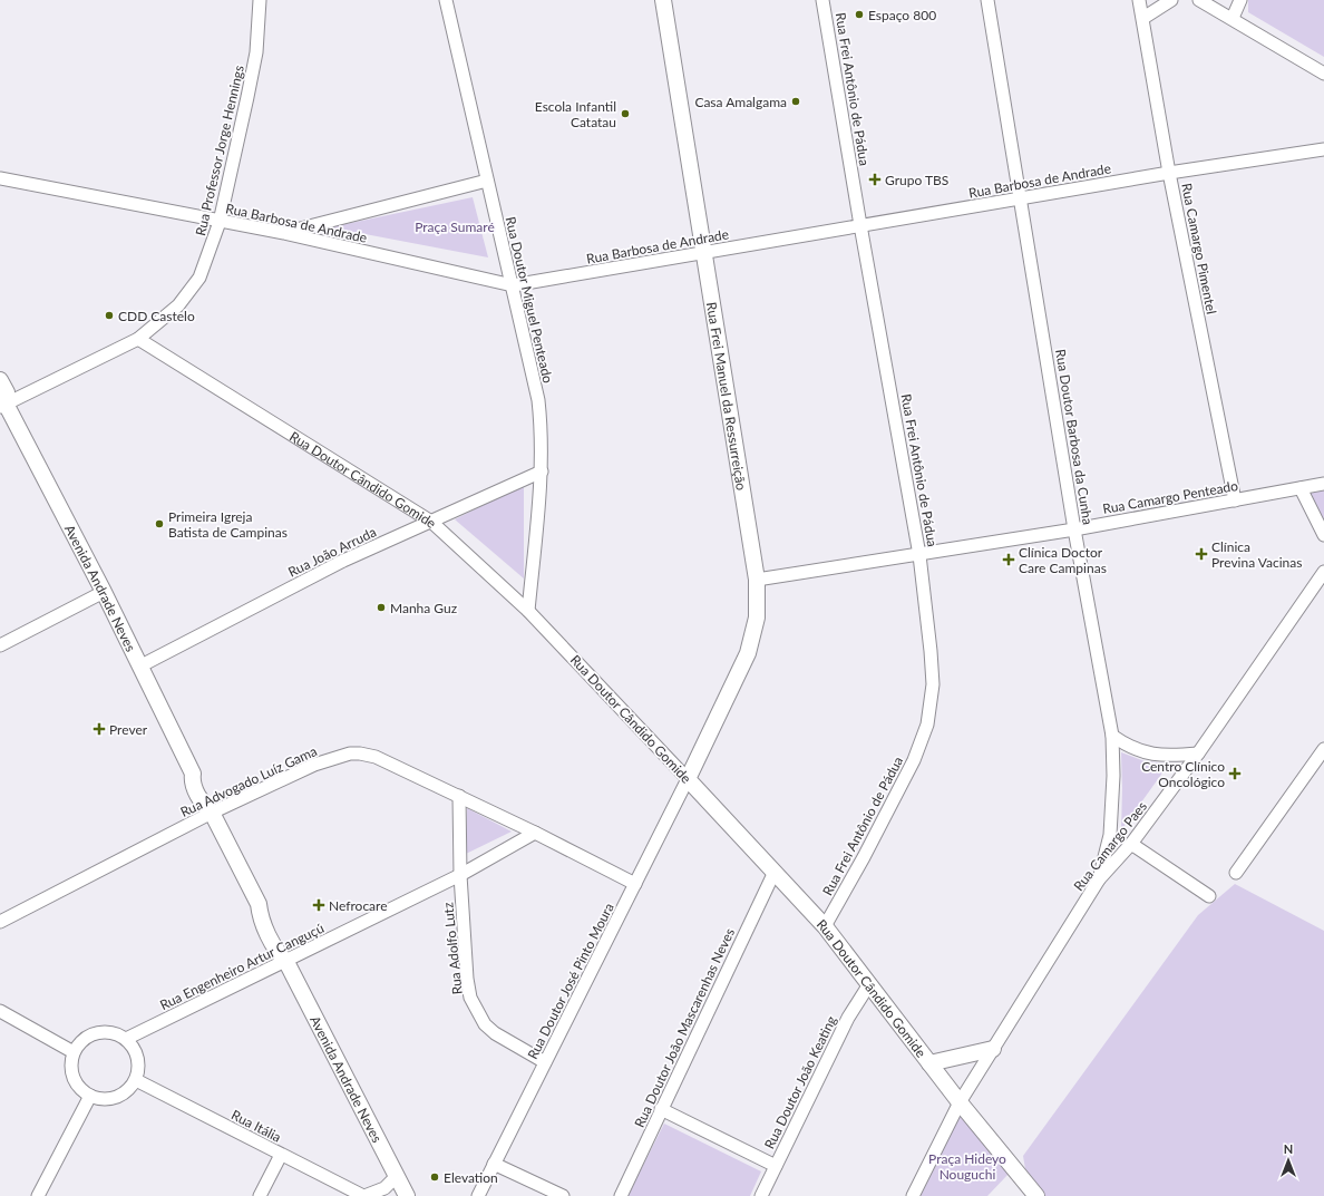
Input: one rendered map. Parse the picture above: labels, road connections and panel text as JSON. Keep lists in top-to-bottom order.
{
  "streets": {
    "main road": ["Rua Frei Manuel da Ressurreição", "Rua Doutor Cândido Gomide", "Avenida Andrade Neves"],
    "street": [
      "Rua Frei Antônio de Pádua",
      "Rua Professor Jorge Hennings",
      "Rua Barbosa de Andrade",
      "Rua Camargo Pimentel",
      "Rua Doutor Miguel Penteado",
      "Rua Doutor Barbosa da Cunha",
      "Rua Camargo Penteado",
      "Rua João Arruda",
      "Rua Advogado Luíz Gama",
      "Rua Camargo Paes",
      "Rua Adolfo Lutz",
      "Rua Engenheiro Artur Canguçú",
      "Rua Doutor José Pinto Moura",
      "Rua Doutor João Mascarenhas Neves",
      "Rua Doutor João Keating",
      "Rua Itália"
    ]
  },
  "crossings": [
    ["Rua Frei Antônio de Pádua", "Rua Barbosa de Andrade"],
    ["Rua Frei Antônio de Pádua", "Rua Doutor Cândido Gomide"],
    ["Rua Frei Antônio de Pádua", "Rua Camargo Penteado"],
    ["Rua Professor Jorge Hennings", "Rua Barbosa de Andrade"],
    ["Rua Professor Jorge Hennings", "Rua Doutor Cândido Gomide"],
    ["Rua Professor Jorge Hennings", "Avenida Andrade Neves"],
    ["Rua Barbosa de Andrade", "Rua Camargo Pimentel"],
    ["Rua Barbosa de Andrade", "Rua Doutor Miguel Penteado"],
    ["Rua Barbosa de Andrade", "Rua Frei Manuel da Ressurreição"],
    ["Rua Barbosa de Andrade", "Rua Doutor Barbosa da Cunha"],
    ["Rua Camargo Pimentel", "Rua Camargo Penteado"],
    ["Rua Doutor Miguel Penteado", "Rua Doutor Cândido Gomide"],
    ["Rua Doutor Miguel Penteado", "Rua João Arruda"],
    ["Rua Frei Manuel da Ressurreição", "Rua Doutor Cândido Gomide"],
    ["Rua Frei Manuel da Ressurreição", "Rua Camargo Penteado"],
    ["Rua Frei Manuel da Ressurreição", "Rua Doutor José Pinto Moura"],
    ["Rua Doutor Barbosa da Cunha", "Rua Camargo Penteado"],
    ["Rua Doutor Barbosa da Cunha", "Rua Camargo Paes"],
    ["Rua Doutor Cândido Gomide", "Rua João Arruda"],
    ["Rua Doutor Cândido Gomide", "Rua Camargo Paes"],
    ["Rua Doutor Cândido Gomide", "Rua Doutor José Pinto Moura"],
    ["Rua Doutor Cândido Gomide", "Rua Doutor João Mascarenhas Neves"],
    ["Rua Doutor Cândido Gomide", "Rua Doutor João Keating"],
    ["Rua João Arruda", "Avenida Andrade Neves"],
    ["Avenida Andrade Neves", "Rua Advogado Luíz Gama"],
    ["Avenida Andrade Neves", "Rua Engenheiro Artur Canguçú"],
    ["Rua Advogado Luíz Gama", "Rua Adolfo Lutz"],
    ["Rua Advogado Luíz Gama", "Rua Engenheiro Artur Canguçú"],
    ["Rua Advogado Luíz Gama", "Rua Doutor José Pinto Moura"],
    ["Rua Adolfo Lutz", "Rua Engenheiro Artur Canguçú"],
    ["Rua Adolfo Lutz", "Rua Doutor José Pinto Moura"],
    ["Rua Engenheiro Artur Canguçú", "Rua Itália"]
  ],
  "parks": ["Praça Sumaré", "Praça Hideyo Nouguchi"],
  "places": {
    "other": [
      "Espaço 800",
      "Casa Amalgama",
      "Escola Infantil Catatau",
      "CDD Castelo",
      "Primeira Igreja Batista de Campinas",
      "Manha Guz",
      "Elevation"
    ],
    "health": [
      "Grupo TBS",
      "Clínica Previna Vacinas",
      "Clínica Doctor Care Campinas",
      "Prever",
      "Centro Clínico Oncológico",
      "Nefrocare"
    ]
  },
  "north": "top"
}
